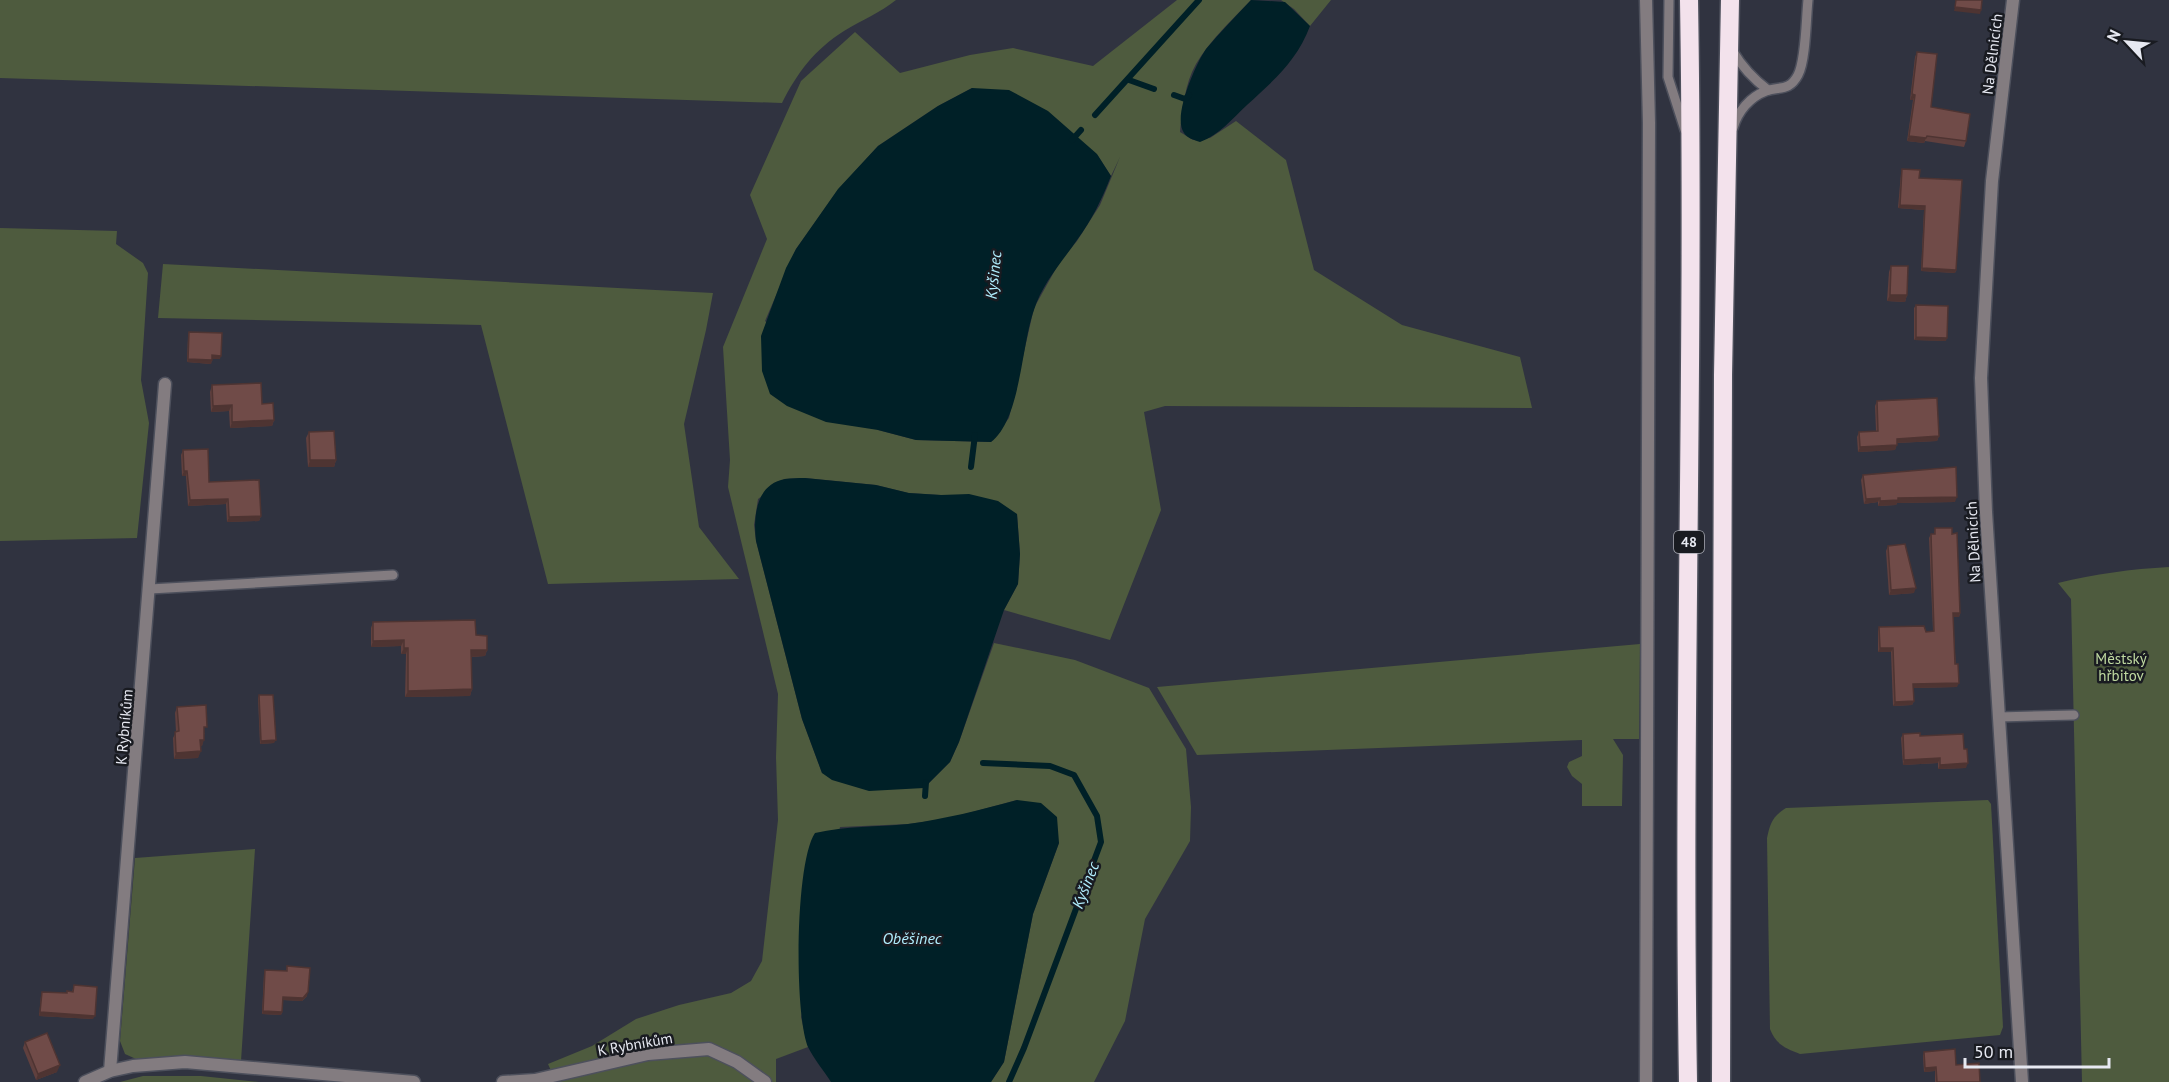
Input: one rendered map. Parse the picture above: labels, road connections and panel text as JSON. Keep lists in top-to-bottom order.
{
  "streets": {
    "highway": ["48"],
    "street": ["Na Dělnicích", "K Rybníkům"]
  },
  "water": ["Kyšinec", "Oběšinec"],
  "parks": ["Městský hřbitov"],
  "scale_bar": "50 m",
  "north": "top left"
}
